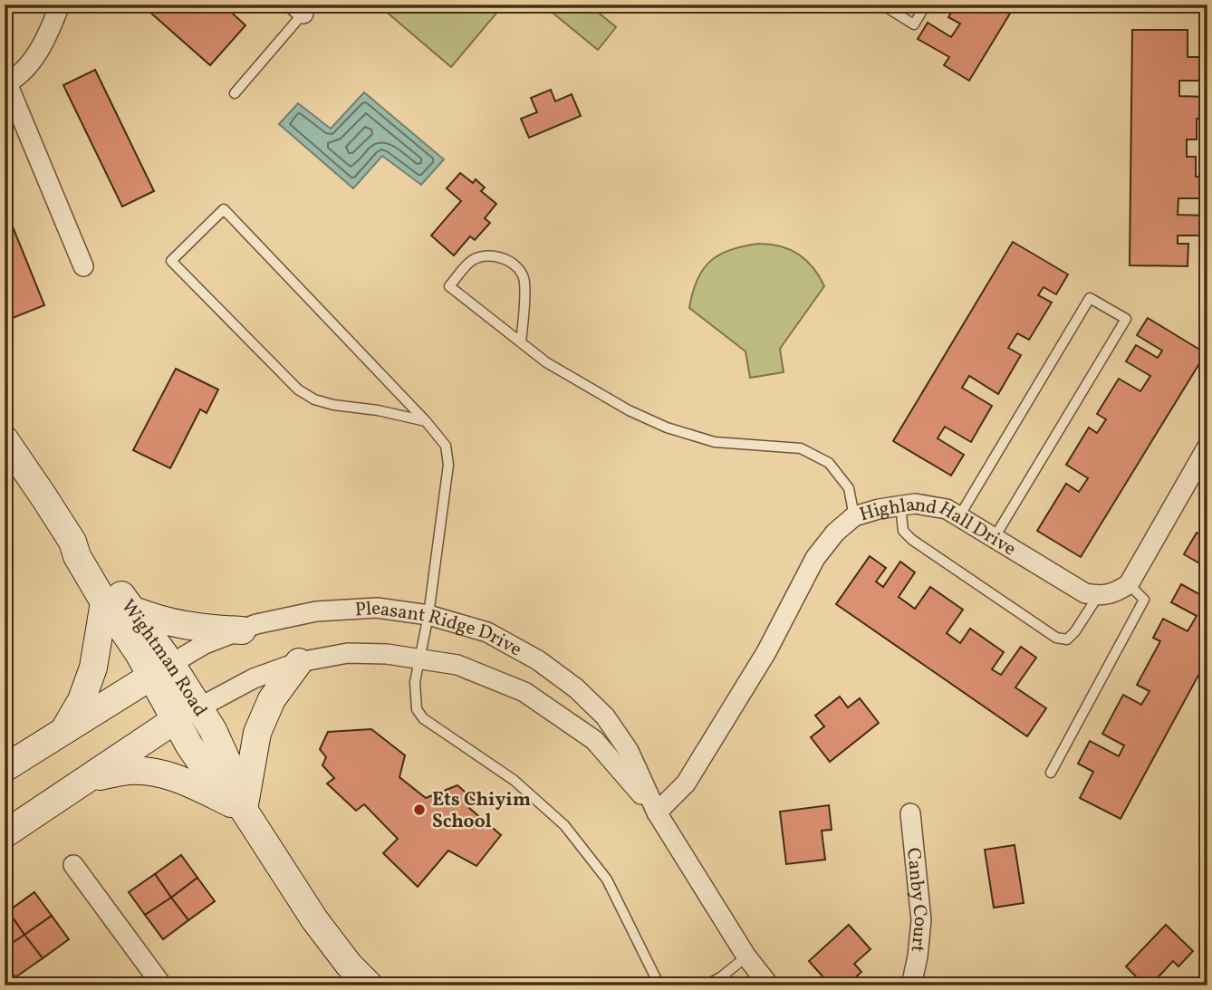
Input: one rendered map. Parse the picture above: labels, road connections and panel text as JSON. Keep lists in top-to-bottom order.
{
  "streets": {
    "main road": ["Wightman Road"],
    "street": ["Highland Hall Drive", "Pleasant Ridge Drive", "Canby Court"]
  },
  "crossings": [
    ["Highland Hall Drive", "Pleasant Ridge Drive"],
    ["Pleasant Ridge Drive", "Wightman Road"]
  ],
  "places": ["Ets Chiyim School"]
}
